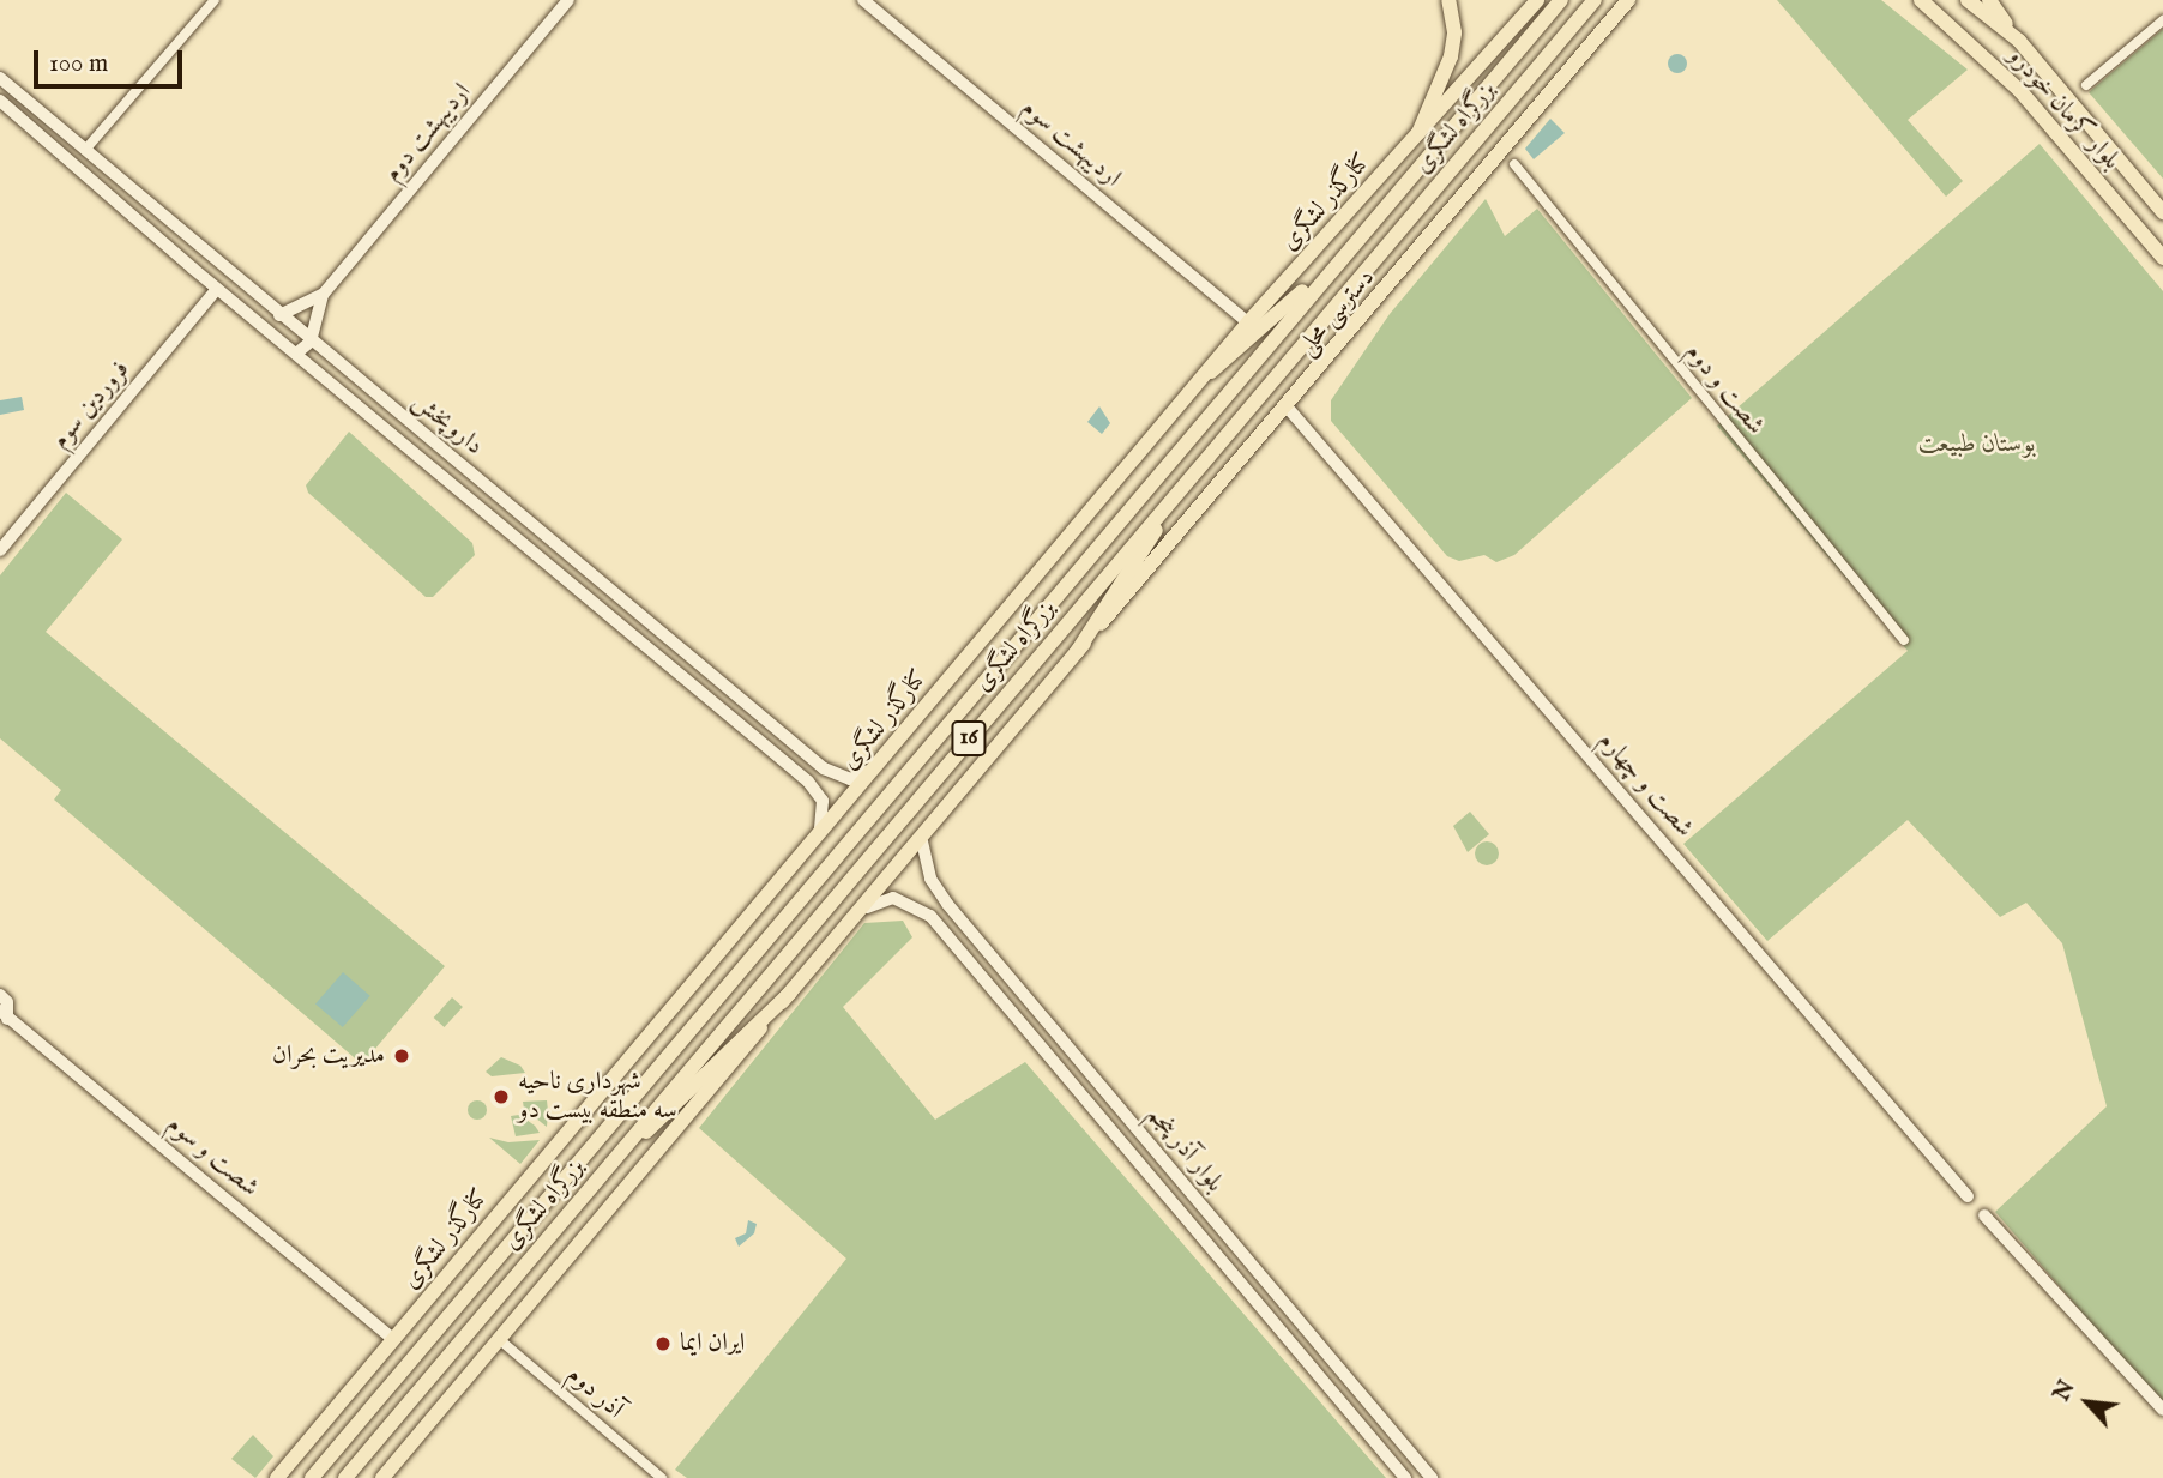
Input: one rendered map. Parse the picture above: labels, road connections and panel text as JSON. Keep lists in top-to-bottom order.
{
  "streets": {
    "main road": [
      "بلوار کرمان خودرو",
      "بزرگراه لشگری",
      "کنارگذر لشگری",
      "دسترسی محلی",
      "16"
    ],
    "street": [
      "اردیبهشت دوم",
      "اردیبهشت سوم",
      "شصت و دوم",
      "فروردین سوم",
      "داروپخش",
      "شصت و چهارم",
      "بلوار آذر پنجم",
      "شصت و سوم",
      "آذر دوم"
    ]
  },
  "crossings": [
    ["اردیبهشت دوم", "داروپخش"],
    ["اردیبهشت سوم", "کنارگذر لشگری"],
    ["کنارگذر لشگری", "داروپخش"],
    ["کنارگذر لشگری", "شصت و سوم"],
    ["دسترسی محلی", "شصت و چهارم"],
    ["فروردین سوم", "داروپخش"]
  ],
  "parks": ["بوستان طبیعت"],
  "places": ["مدیریت بحران", "شهرداری ناحیه سه منطقه بیست دو", "ایران ایما"],
  "scale_bar": "100 m",
  "north": "top left"
}
